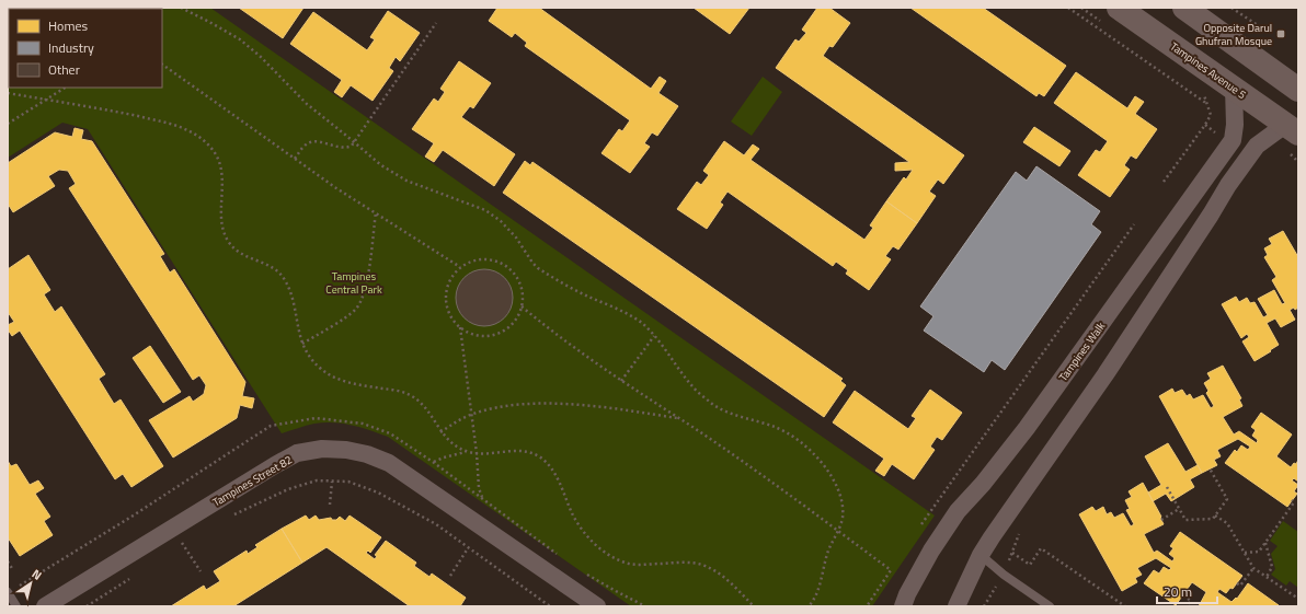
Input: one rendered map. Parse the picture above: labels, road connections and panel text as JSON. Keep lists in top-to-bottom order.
{
  "streets": {
    "main road": ["Tampines Avenue 5"],
    "street": ["Tampines Walk", "Tampines Street 82"]
  },
  "crossings": [
    ["Tampines Avenue 5", "Tampines Walk"]
  ],
  "parks": ["Tampines Central Park"],
  "places": {
    "transit": ["Opposite Darul Ghufran Mosque"]
  },
  "legend": ["Homes", "Industry", "Other"],
  "scale_bar": "20 m",
  "north": "top right"
}
